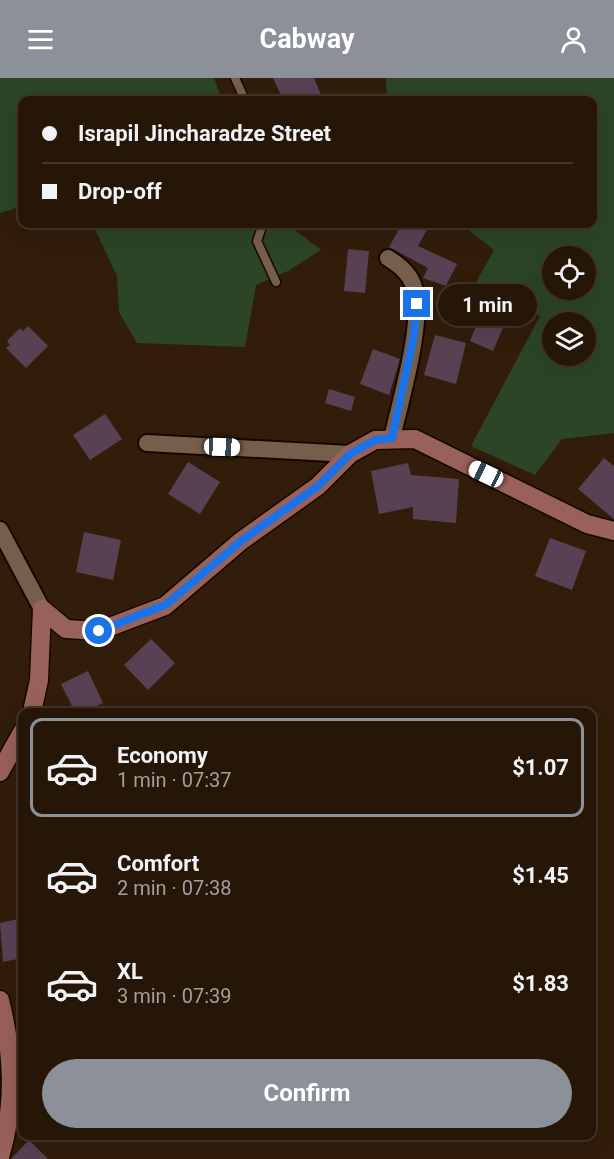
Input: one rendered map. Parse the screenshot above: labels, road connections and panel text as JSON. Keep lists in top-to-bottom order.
{
  "page": {
    "header": "Cabway",
    "banner": ["Israpil Jincharadze Street", "Drop-off"],
    "bubble": "1 min",
    "list": [
      {
        "name": "Economy",
        "note": "1 min · 07:37",
        "value": "$1.07"
      },
      {
        "name": "Comfort",
        "note": "2 min · 07:38",
        "value": "$1.45"
      },
      {
        "name": "XL",
        "note": "3 min · 07:39",
        "value": "$1.83"
      }
    ],
    "buttons": "Confirm"
  }
}
